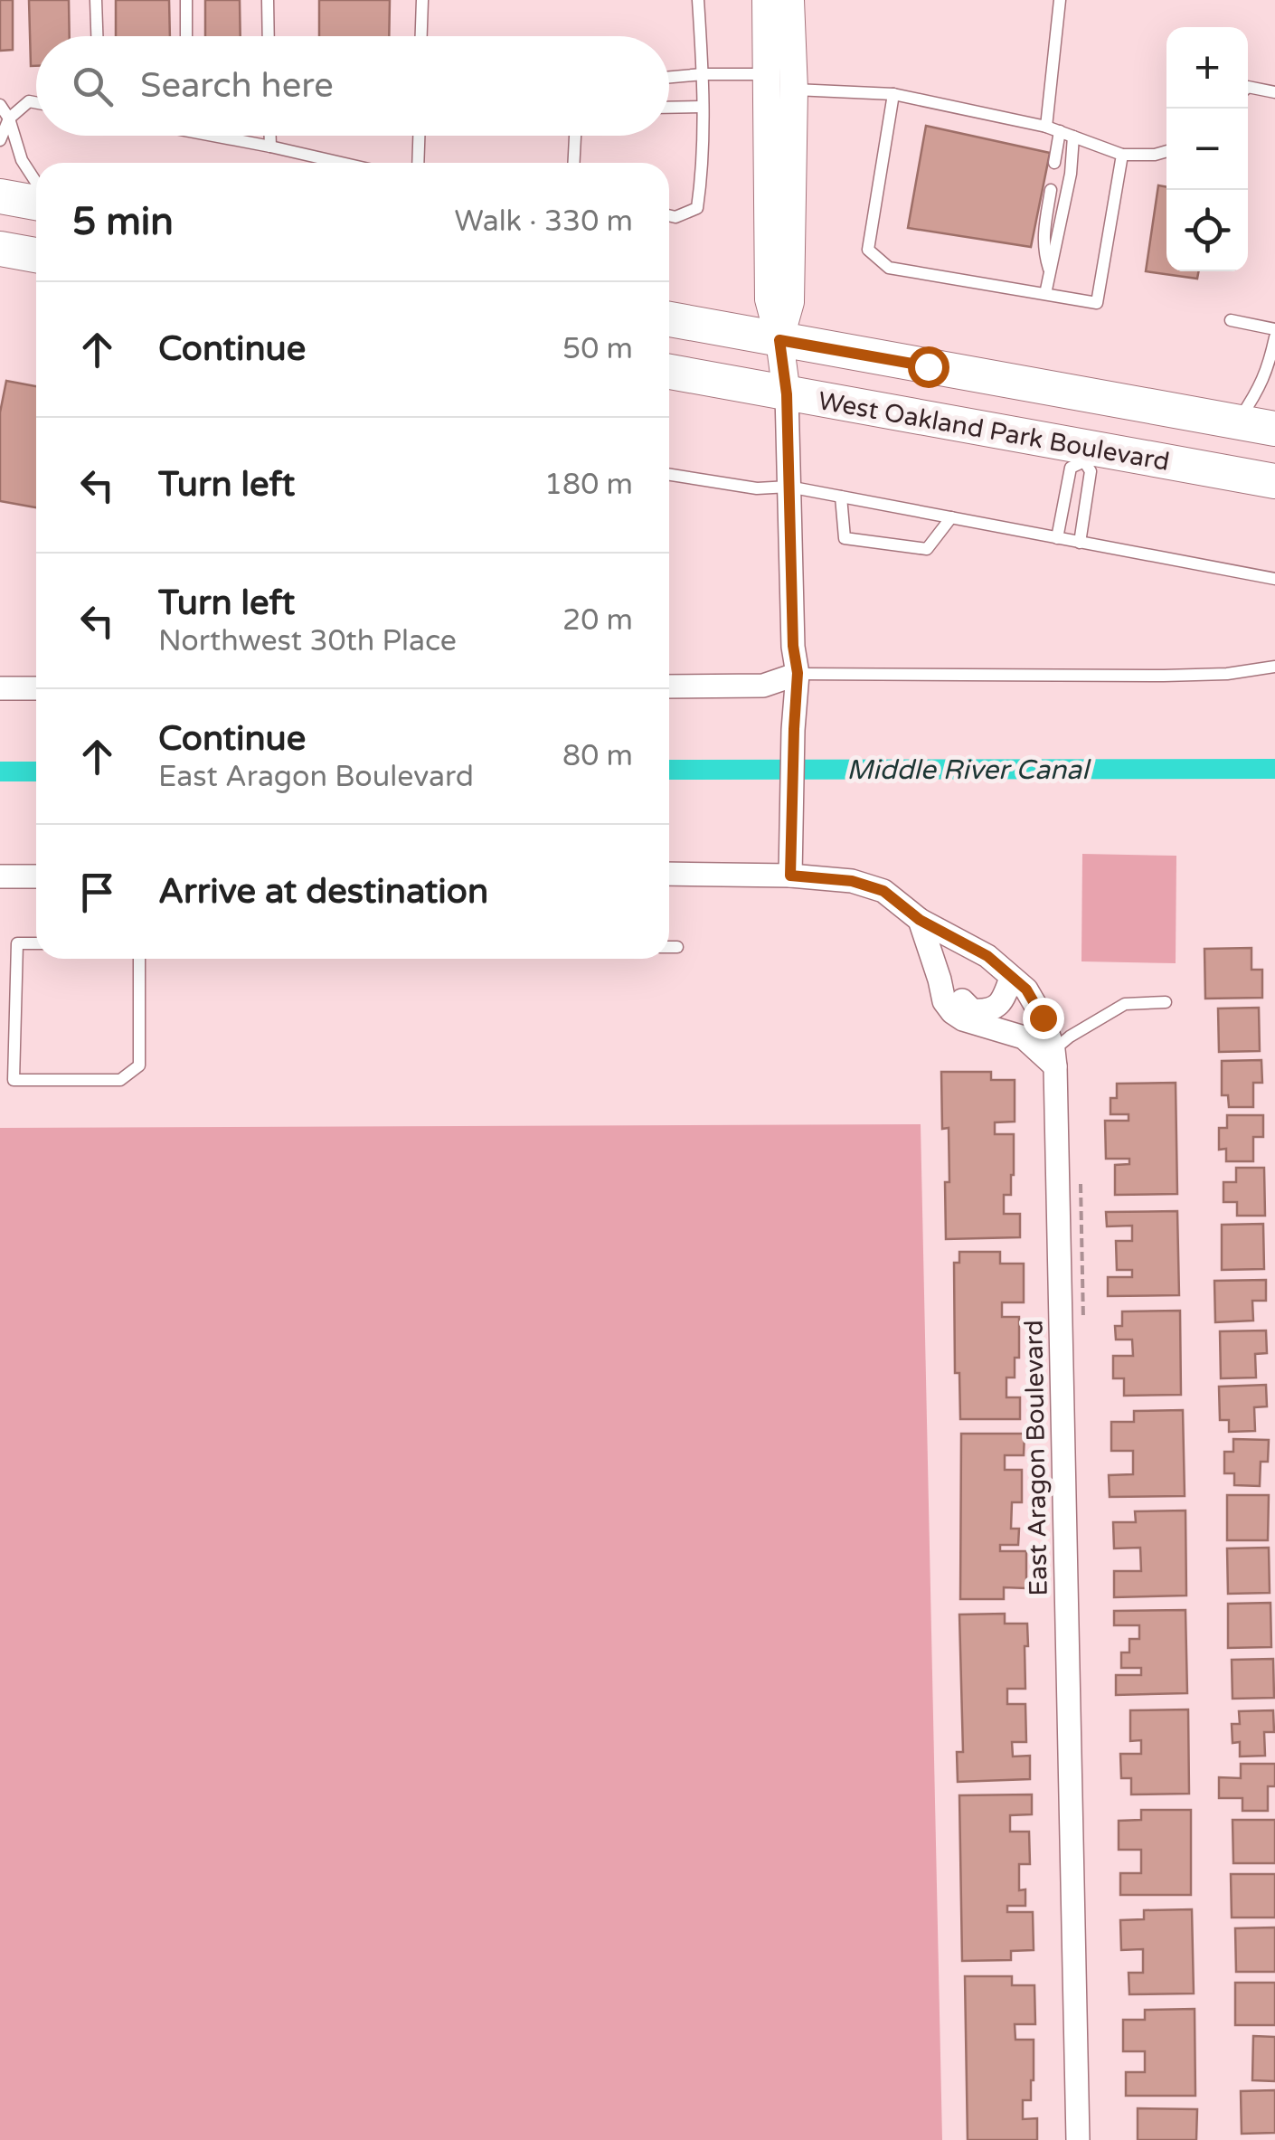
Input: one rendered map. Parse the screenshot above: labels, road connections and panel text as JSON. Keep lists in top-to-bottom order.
{
  "streets": {
    "main road": ["West Oakland Park Boulevard"],
    "street": ["East Aragon Boulevard"]
  },
  "water": ["Middle River Canal"],
  "page": {
    "map_buttons": ["+", "−"],
    "search": "Search here",
    "heading": ["5 min", "Walk · 330 m"],
    "list": [
      ["Continue", "50 m"],
      ["Turn left", "180 m"],
      ["Turn left", "Northwest 30th Place", "20 m"],
      ["Continue", "East Aragon Boulevard", "80 m"],
      "Arrive at destination"
    ]
  }
}
